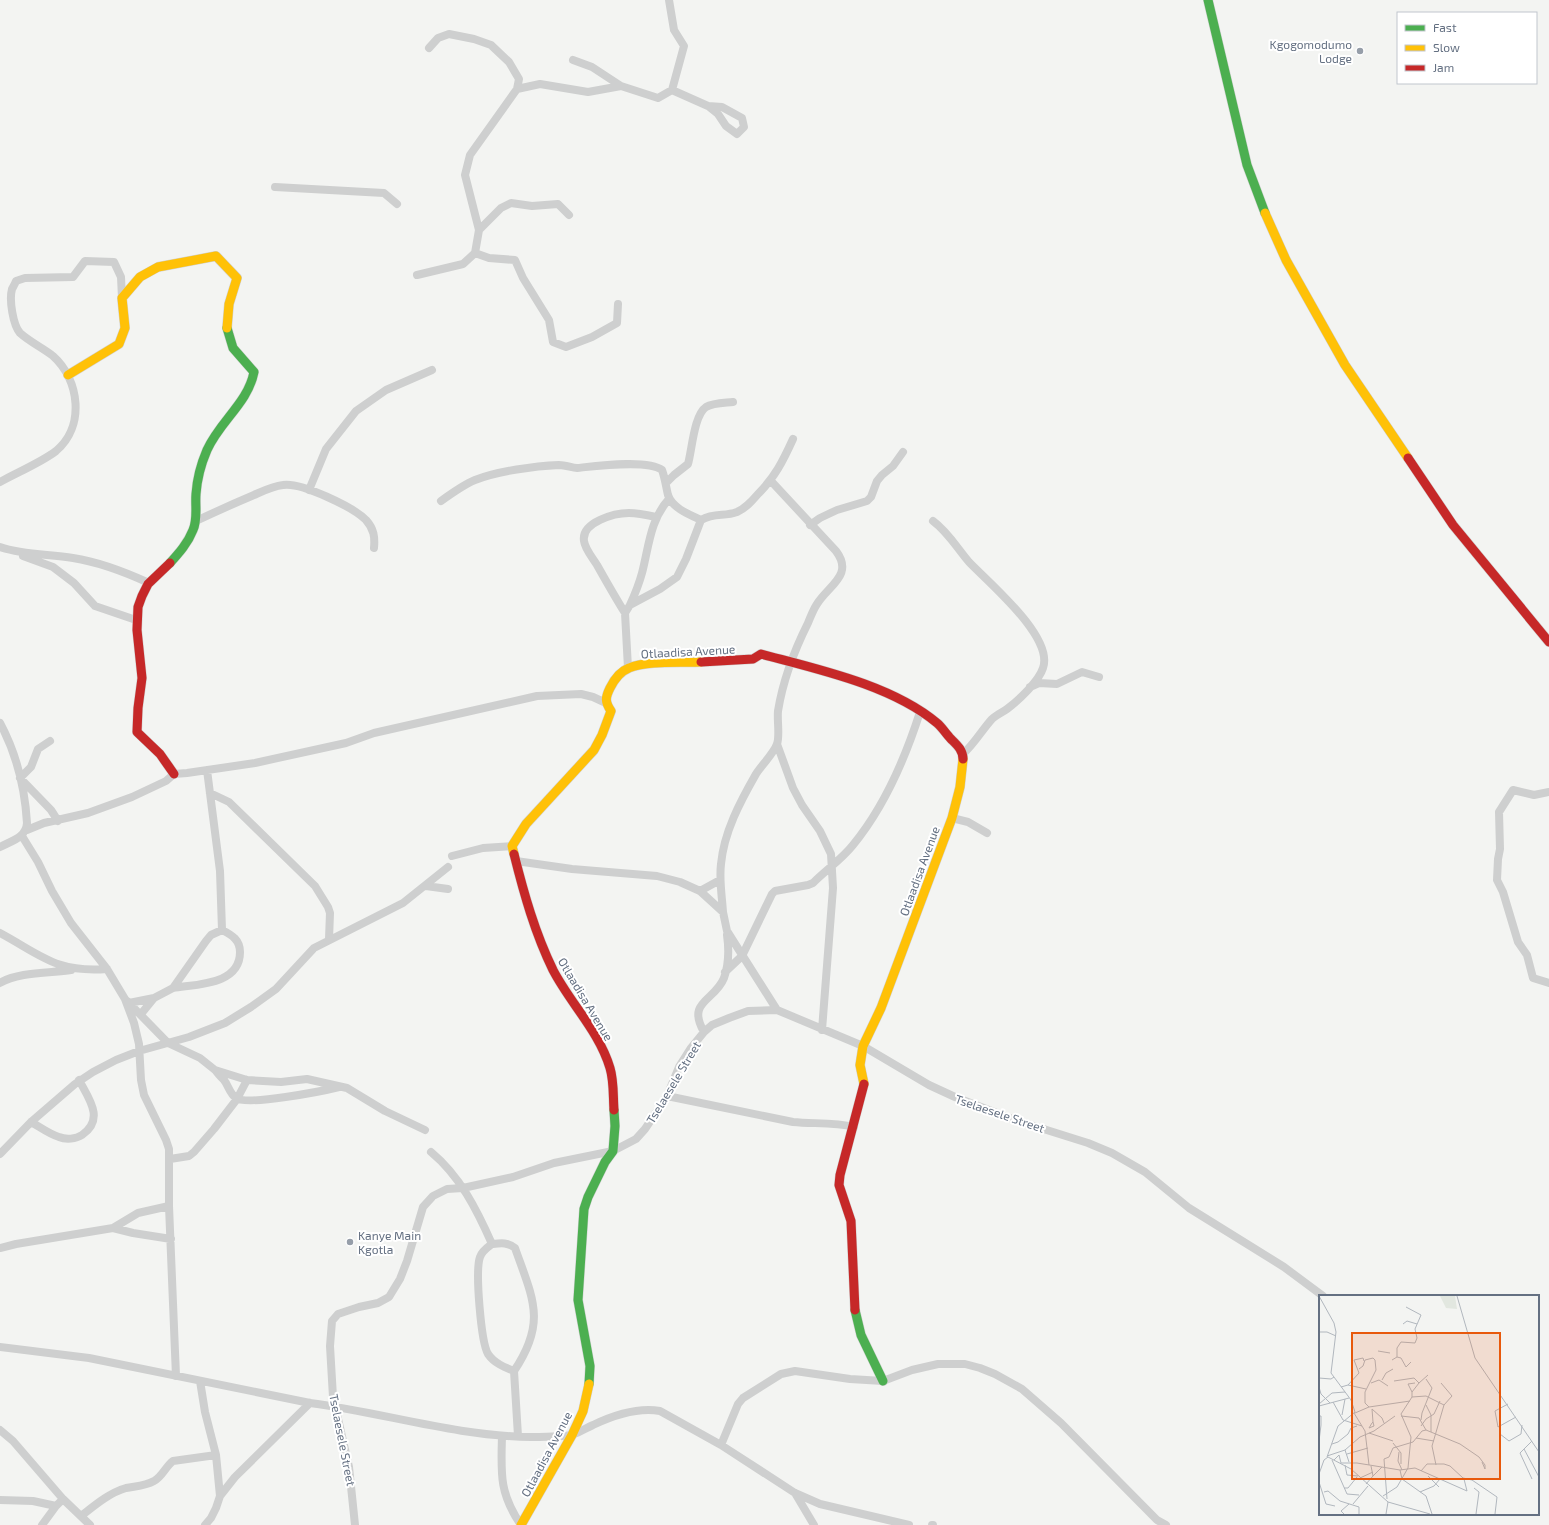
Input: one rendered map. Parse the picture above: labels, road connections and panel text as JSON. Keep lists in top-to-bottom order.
{
  "streets": {
    "street": ["Otlaadisa Avenue", "Tselaesele Street"]
  },
  "crossings": [
    ["Otlaadisa Avenue", "Tselaesele Street"]
  ],
  "places": ["Kgogomodumo Lodge", "Kanye Main Kgotla"],
  "legend": ["Fast", "Slow", "Jam"]
}
